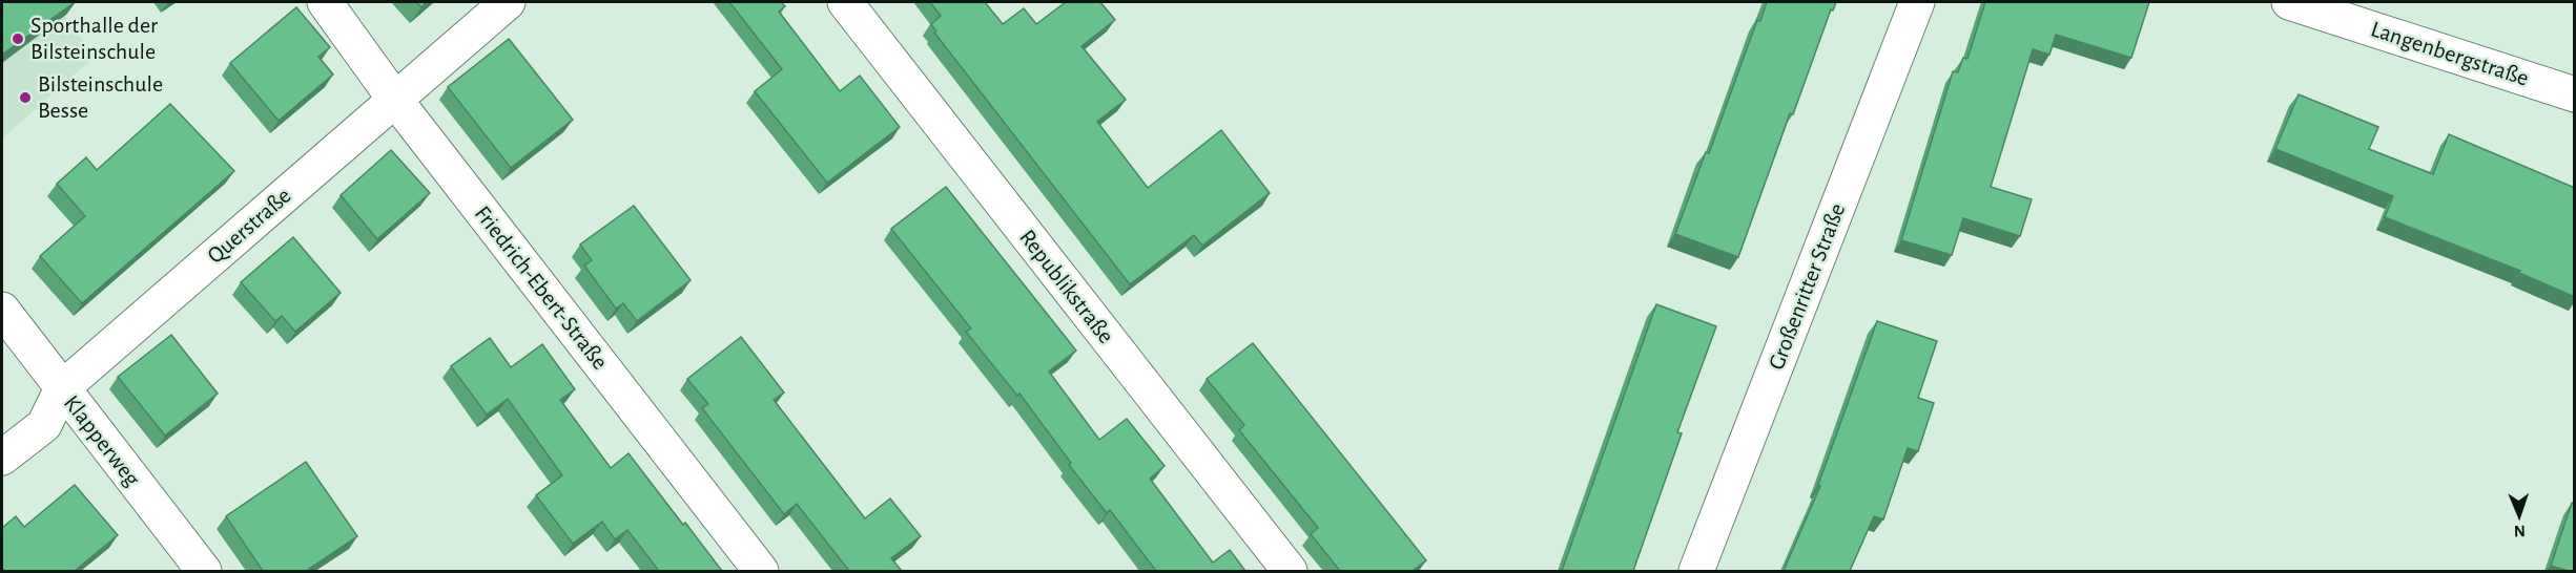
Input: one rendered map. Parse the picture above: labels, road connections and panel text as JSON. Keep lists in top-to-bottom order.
{
  "streets": {
    "street": [
      "Langenbergstraße",
      "Querstraße",
      "Republikstraße",
      "Großenritter Straße",
      "Friedrich-Ebert-Straße",
      "Klapperweg"
    ]
  },
  "crossings": [
    ["Querstraße", "Friedrich-Ebert-Straße"],
    ["Querstraße", "Klapperweg"]
  ],
  "places": ["Sporthalle der Bilsteinschule", "Bilsteinschule Besse"],
  "north": "bottom"
}
